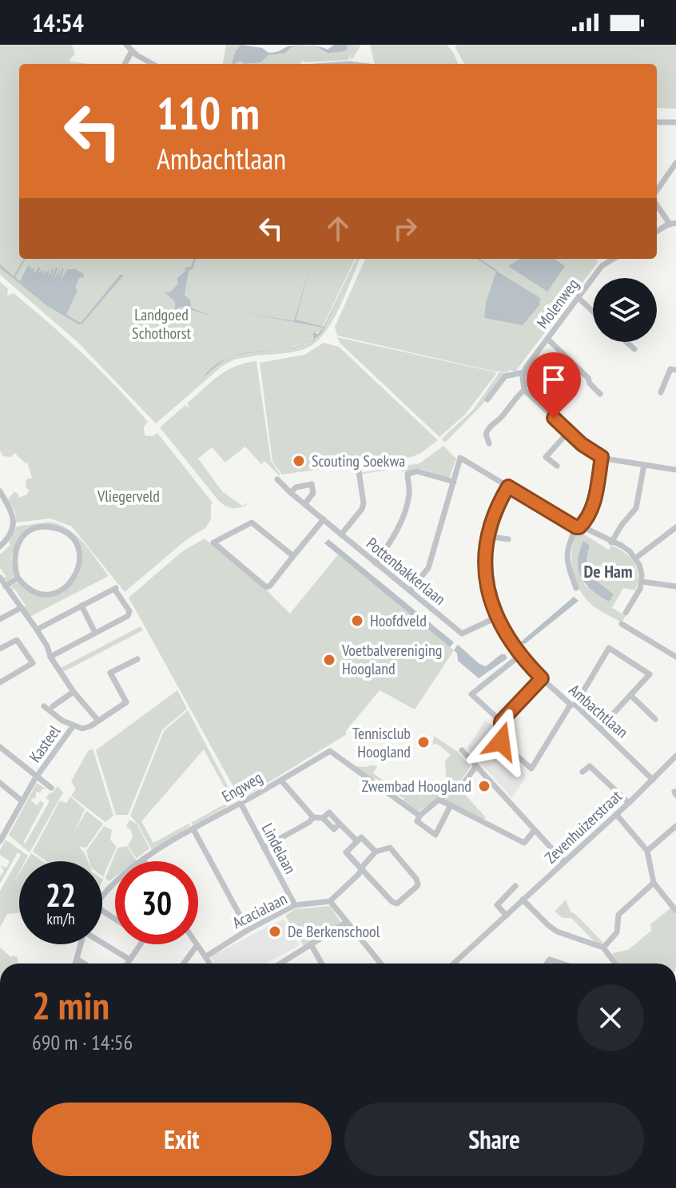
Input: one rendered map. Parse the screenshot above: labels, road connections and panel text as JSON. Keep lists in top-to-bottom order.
{
  "streets": {
    "street": [
      "Molenweg",
      "Pottenbakkerlaan",
      "Ambachtlaan",
      "Kasteel",
      "Engweg",
      "Zevenhuizerstraat",
      "Lindelaan",
      "Acacialaan"
    ]
  },
  "crossings": [
    ["Pottenbakkerlaan", "Ambachtlaan"],
    ["Ambachtlaan", "Zevenhuizerstraat"],
    ["Engweg", "Lindelaan"],
    ["Lindelaan", "Acacialaan"]
  ],
  "districts": ["De Ham"],
  "parks": ["Landgoed Schothorst", "Vliegerveld"],
  "places": [
    "Scouting Soekwa",
    "Hoofdveld",
    "Voetbalvereniging Hoogland",
    "Tennisclub Hoogland",
    "Zwembad Hoogland",
    "De Berkenschool"
  ],
  "page": {
    "status": "14:54",
    "turn": ["110 m", "Ambachtlaan"],
    "speed": "22 km/h",
    "limit": "30",
    "heading": ["2 min", "690 m · 14:56"],
    "buttons": ["Exit", "Share"]
  }
}
